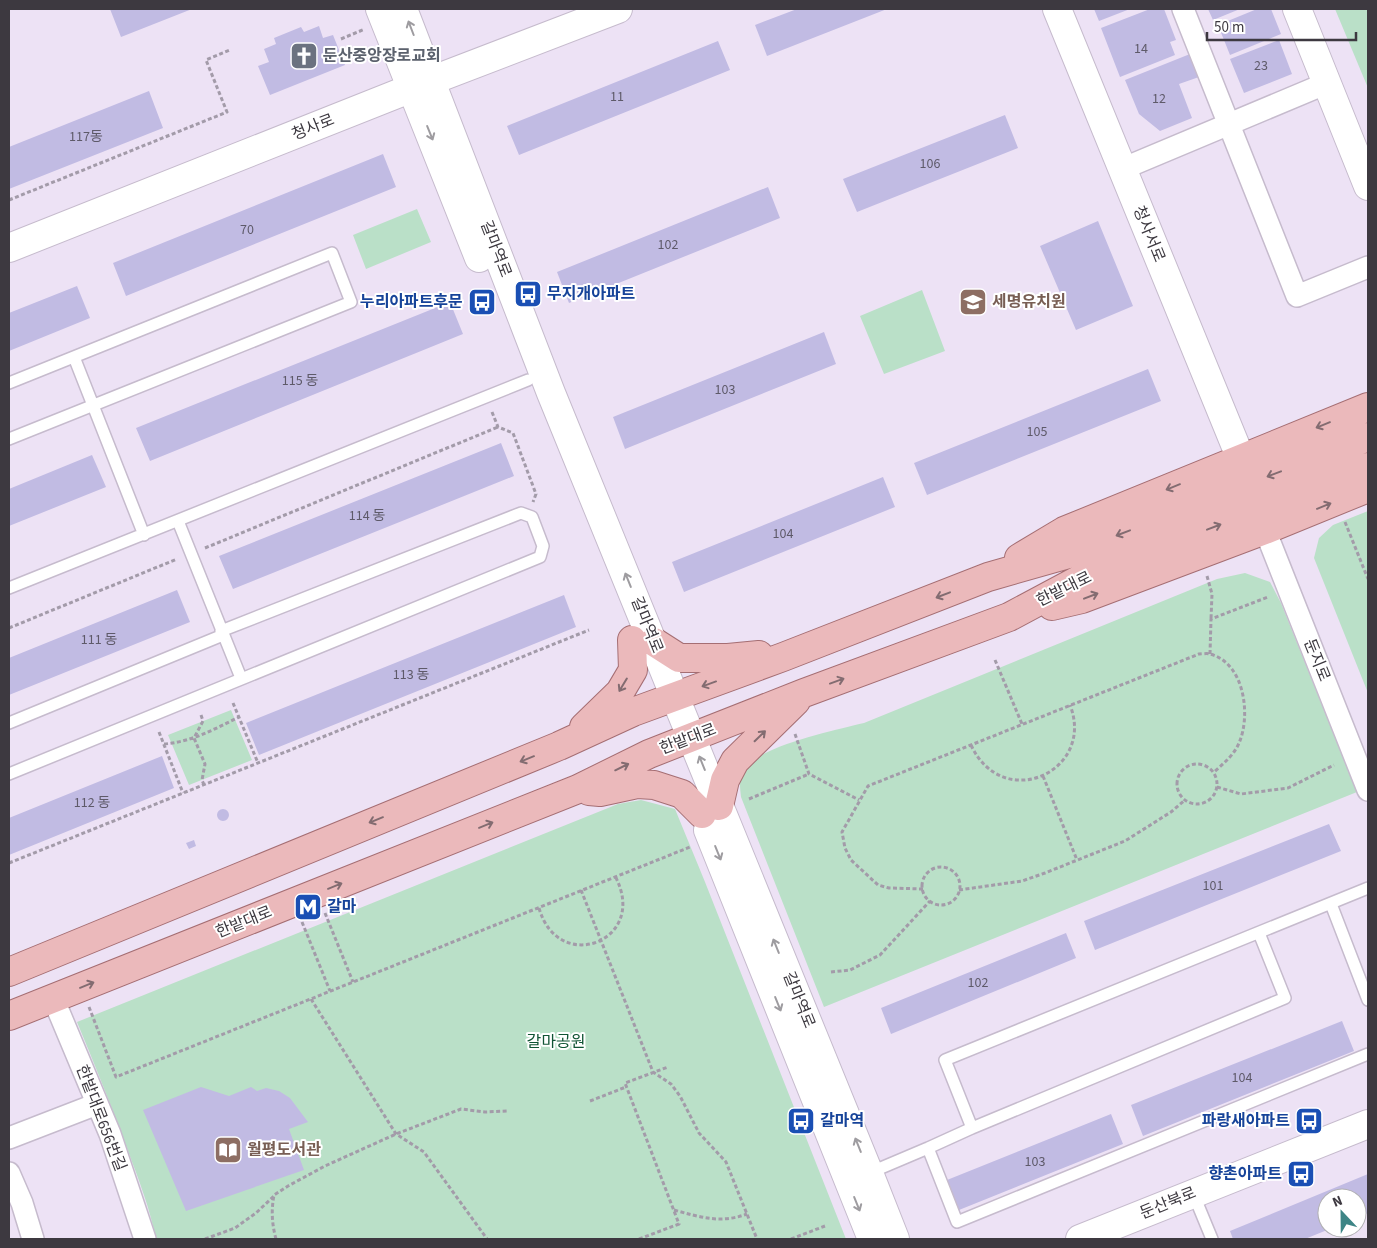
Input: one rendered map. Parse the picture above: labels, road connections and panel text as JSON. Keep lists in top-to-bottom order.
{
  "streets": {
    "main road": [
      "청사로",
      "청사서로",
      "갈마역로",
      "한밭대로",
      "둔산북로"
    ],
    "street": ["둔지로", "한밭대로656번길"]
  },
  "crossings": [
    ["청사로", "갈마역로"],
    ["갈마역로", "한밭대로"],
    ["한밭대로", "한밭대로656번길"]
  ],
  "parks": ["갈마공원"],
  "places": {
    "church": ["둔산중앙장로교회"],
    "bus stop": [
      "무지개아파트",
      "누리아파트후문",
      "갈마역",
      "파랑새아파트",
      "향촌아파트"
    ],
    "school or university": ["세명유치원"],
    "metro station": ["갈마"],
    "library": ["월평도서관"]
  },
  "house_numbers": [
    "14",
    "23",
    "11",
    "12",
    "117동",
    "106",
    "70",
    "102",
    "115 동",
    "103",
    "105",
    "114 동",
    "104",
    "111 동",
    "113 동",
    "112 동",
    "101",
    "102",
    "104",
    "103"
  ],
  "scale_bar": "50 m",
  "north": "top"
}
